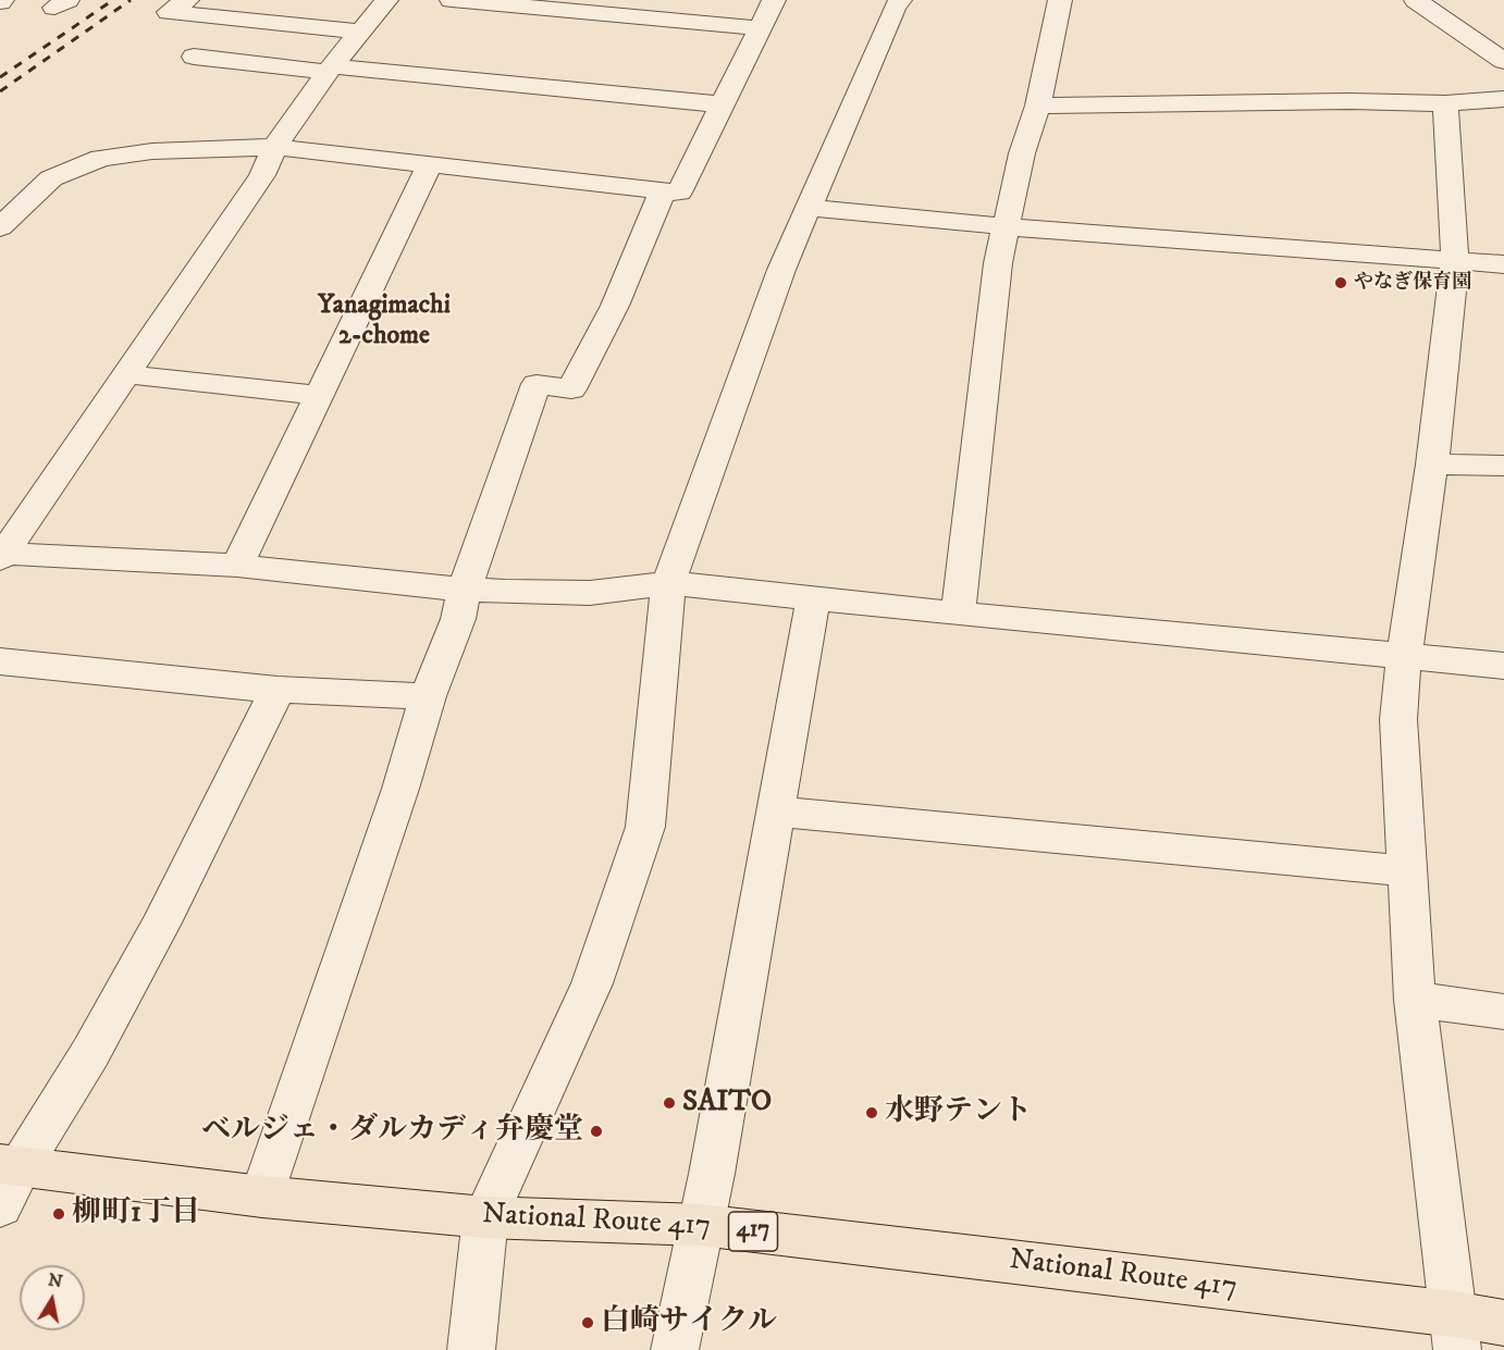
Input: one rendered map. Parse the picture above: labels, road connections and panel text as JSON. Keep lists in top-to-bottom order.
{
  "streets": {
    "highway": ["National Route 417", "417"]
  },
  "districts": ["Yanagimachi 2-chome"],
  "places": [
    "やなぎ保育園",
    "SAITO",
    "水野テント",
    "ベルジェ・ダルカディ弁慶堂",
    "柳町1丁目",
    "白崎サイクル"
  ],
  "north": "top"
}
